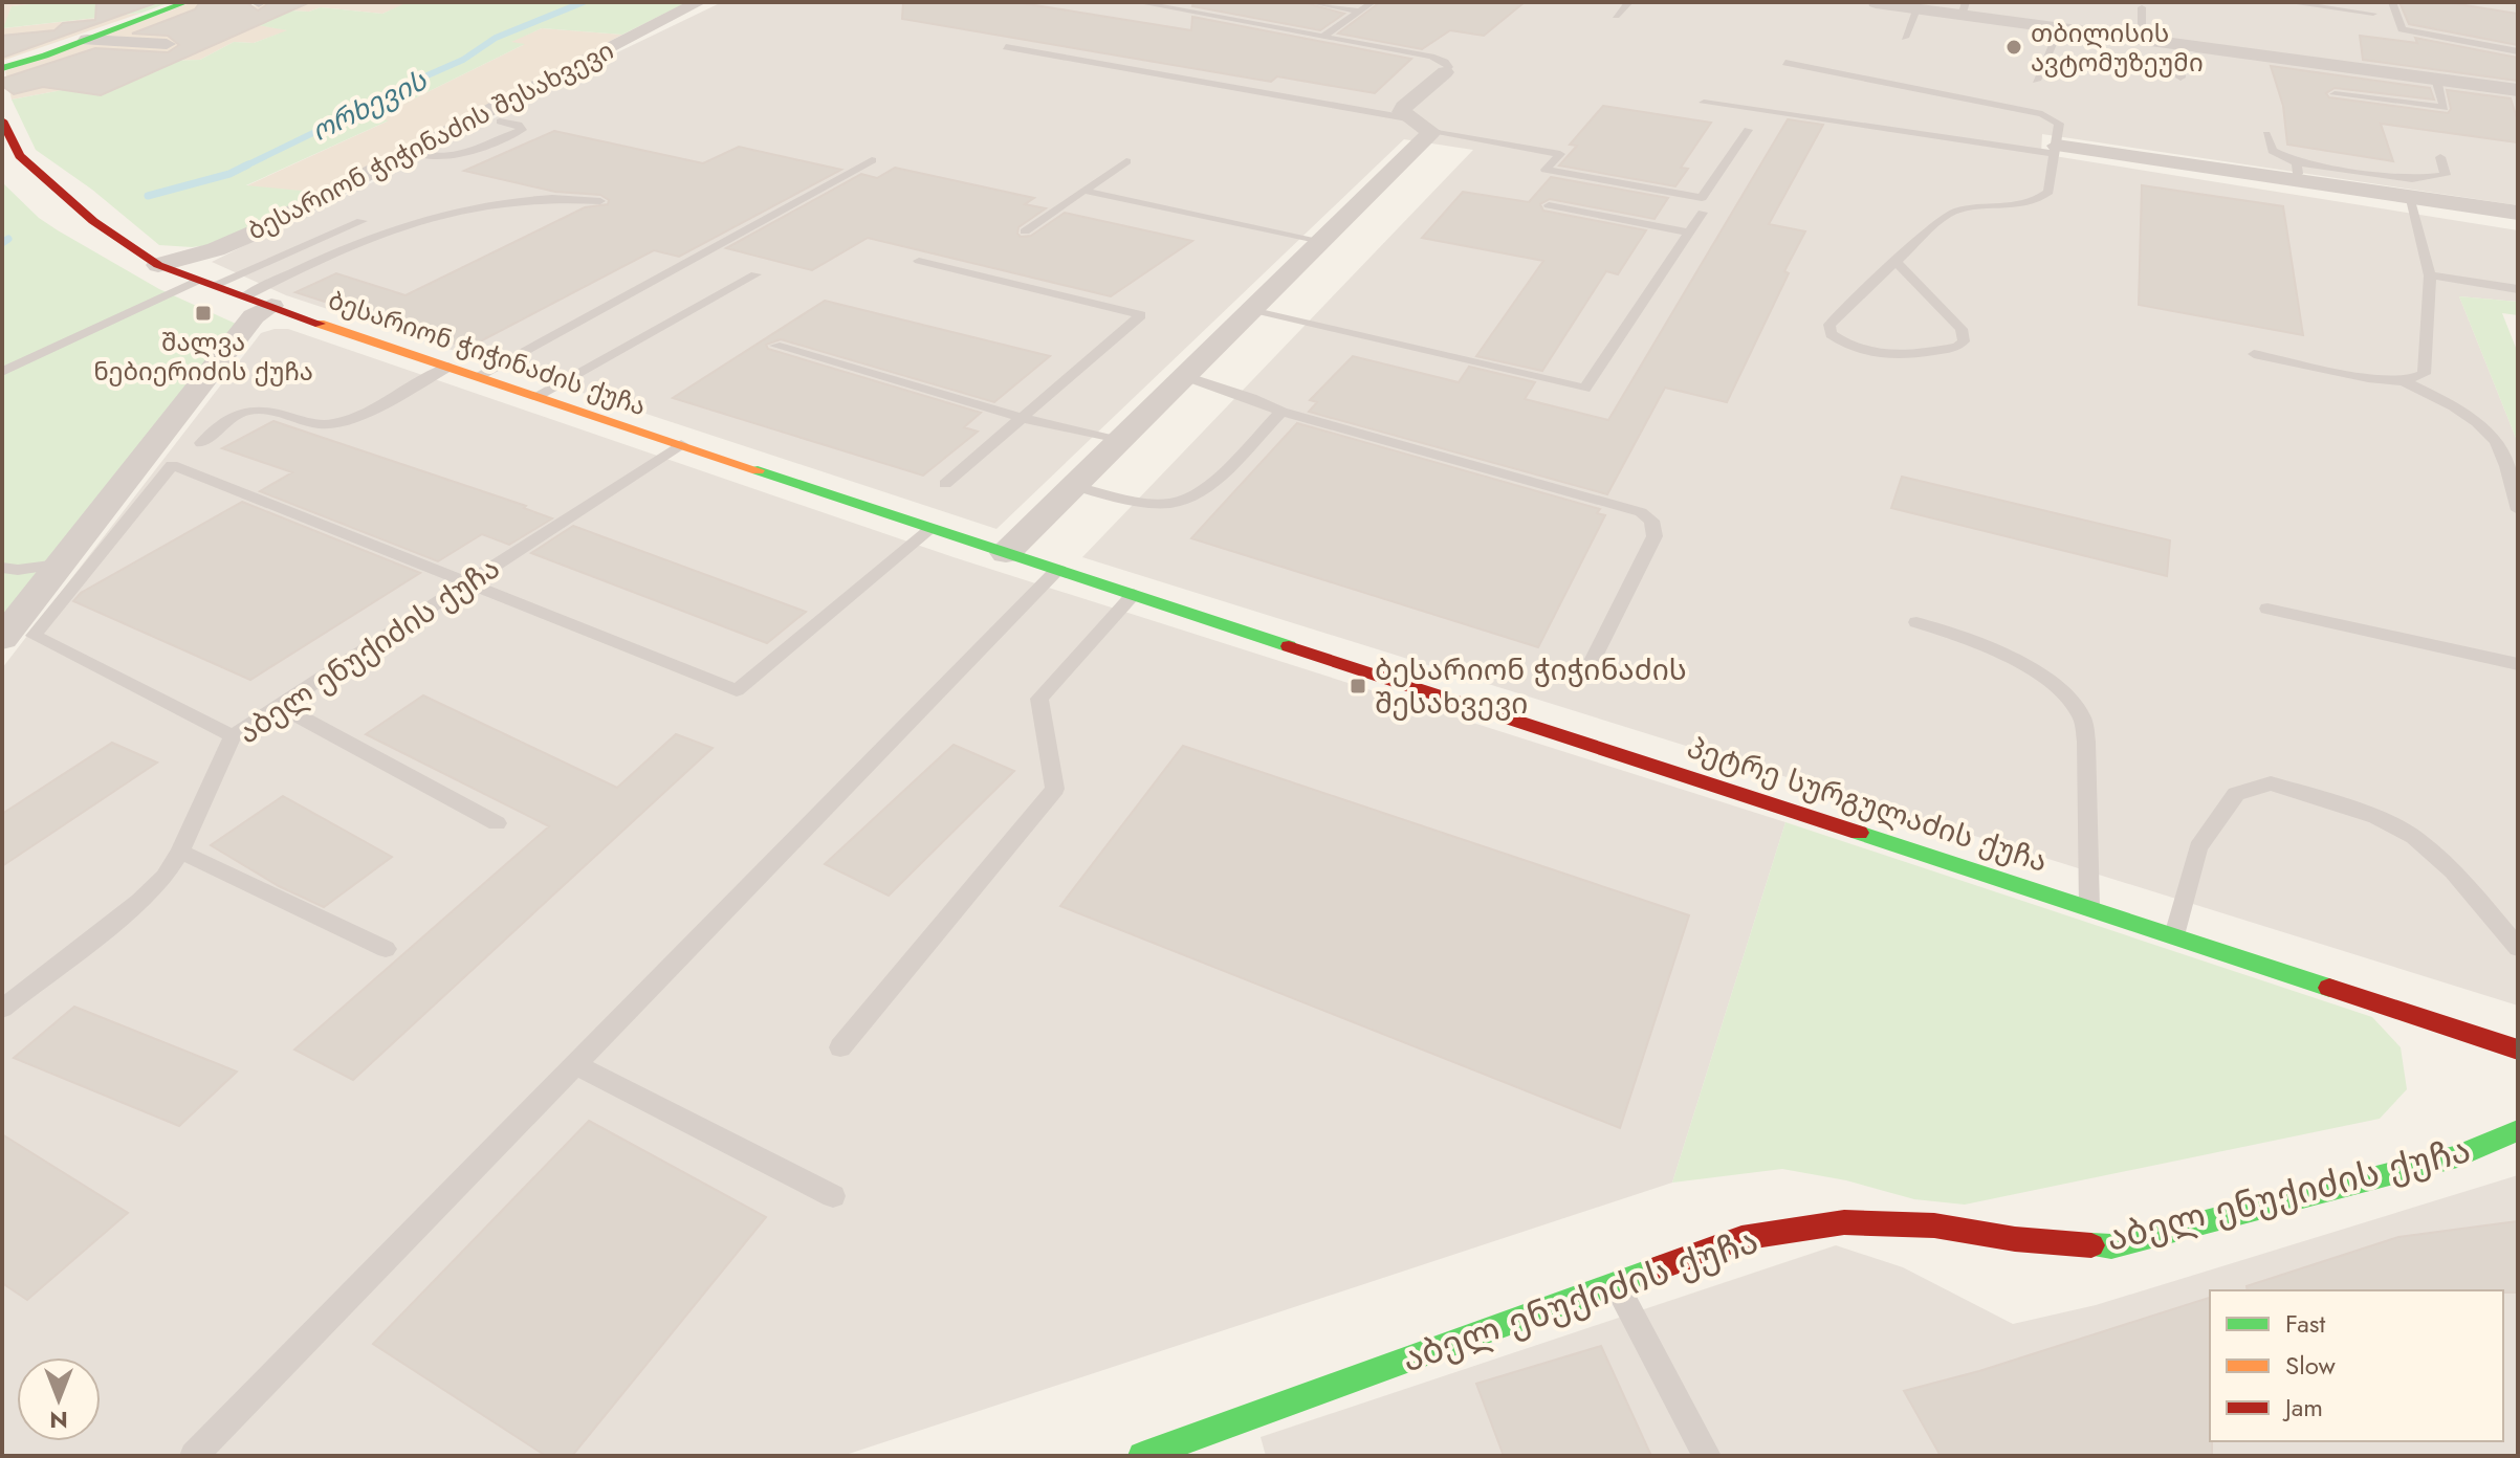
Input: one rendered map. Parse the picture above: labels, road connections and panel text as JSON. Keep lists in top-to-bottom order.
{
  "streets": {
    "street": [
      "ბესარიონ ჭიჭინაძის შესახვევი",
      "ბესარიონ ჭიჭინაძის ქუჩა",
      "აბელ ენუქიძის ქუჩა",
      "პეტრე სურგულაძის ქუჩა"
    ]
  },
  "crossings": [
    ["ბესარიონ ჭიჭინაძის შესახვევი", "ბესარიონ ჭიჭინაძის ქუჩა"],
    ["ბესარიონ ჭიჭინაძის ქუჩა", "აბელ ენუქიძის ქუჩა"],
    ["ბესარიონ ჭიჭინაძის ქუჩა", "პეტრე სურგულაძის ქუჩა"]
  ],
  "water": ["ორხევის"],
  "places": {
    "other": ["თბილისის ავტომუზეუმი"],
    "transit": ["შალვა ნებიერიძის ქუჩა", "ბესარიონ ჭიჭინაძის შესახვევი"]
  },
  "legend": ["Fast", "Slow", "Jam"],
  "north": "bottom"
}
